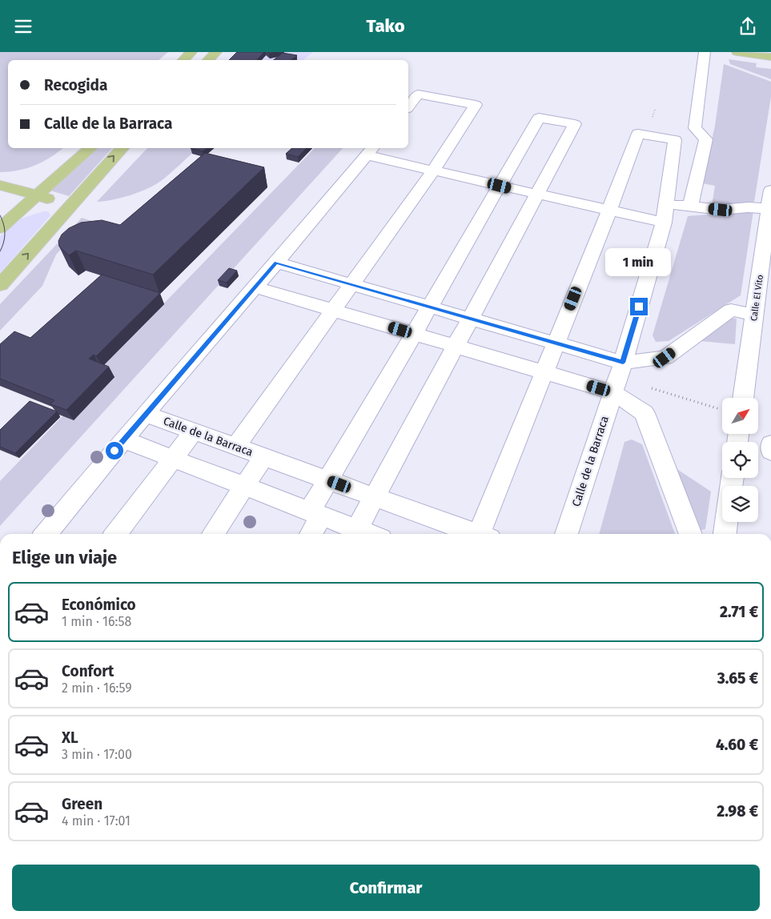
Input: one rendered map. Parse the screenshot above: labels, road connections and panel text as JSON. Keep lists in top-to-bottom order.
{
  "streets": {
    "street": ["Calle El Vito", "Calle de la Barraca"]
  },
  "north": "top right",
  "page": {
    "header": "Tako",
    "banner": ["Recogida", "Calle de la Barraca"],
    "bubble": "1 min",
    "heading": "Elige un viaje",
    "list": [
      {
        "name": "Económico",
        "note": "1 min · 16:58",
        "value": "2.71 €"
      },
      {
        "name": "Confort",
        "note": "2 min · 16:59",
        "value": "3.65 €"
      },
      {
        "name": "XL",
        "note": "3 min · 17:00",
        "value": "4.60 €"
      },
      {
        "name": "Green",
        "note": "4 min · 17:01",
        "value": "2.98 €"
      }
    ],
    "buttons": "Confirmar"
  }
}
